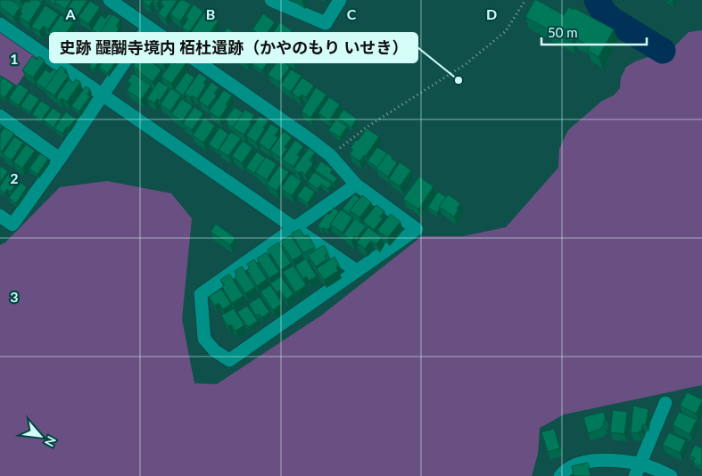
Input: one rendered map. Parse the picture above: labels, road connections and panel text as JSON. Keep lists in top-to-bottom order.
{
  "places": ["史跡 醍醐寺境内 栢杜遺跡（かやのもり いせき）"],
  "scale_bar": "50 m",
  "north": "bottom right",
  "grid": {
    "columns": [
      "A",
      "B",
      "C",
      "D"
    ],
    "rows": ["1", "2", "3"]
  }
}
